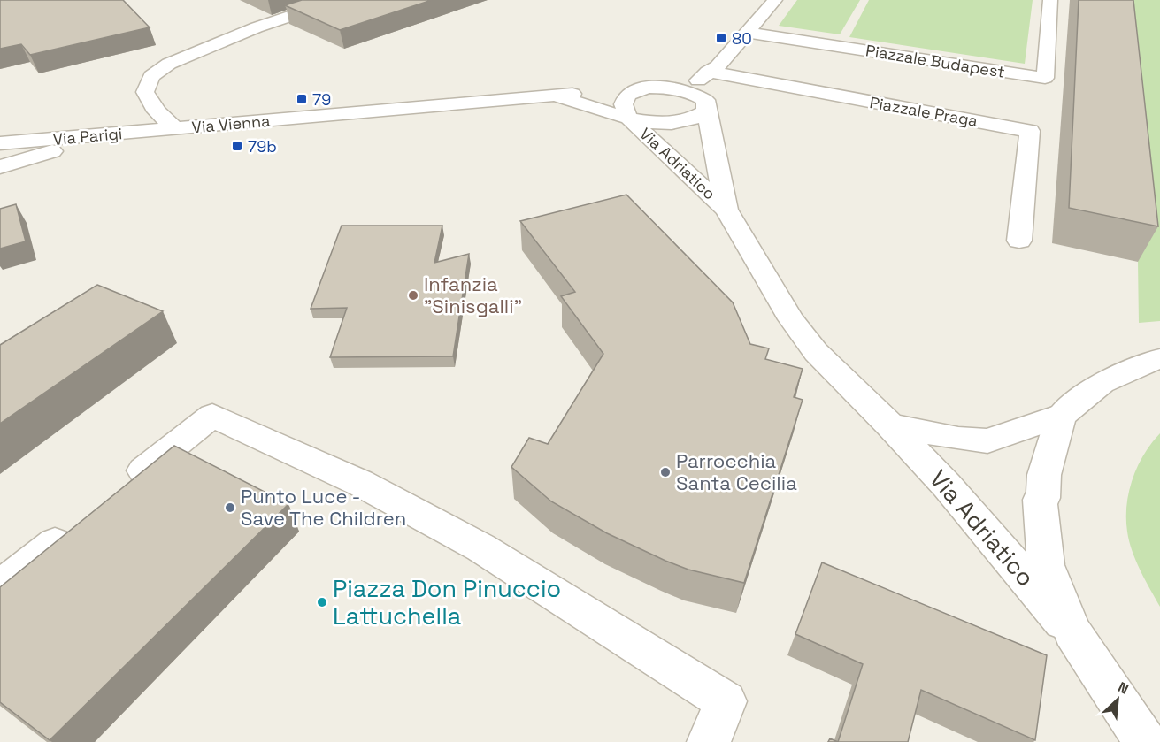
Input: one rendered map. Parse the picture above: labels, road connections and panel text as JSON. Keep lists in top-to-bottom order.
{
  "streets": {
    "street": [
      "Piazzale Budapest",
      "Piazzale Praga",
      "Via Vienna",
      "Via Parigi",
      "Via Adriatico"
    ]
  },
  "crossings": [
    ["Via Vienna", "Via Parigi"],
    ["Via Vienna", "Via Adriatico"]
  ],
  "places": {
    "transit": ["80", "79", "79b"],
    "other": [
      "Infanzia \"Sinisgalli\"",
      "Parrocchia Santa Cecilia",
      "Punto Luce - Save The Children",
      "Piazza Don Pinuccio Lattuchella"
    ]
  },
  "north": "top right"
}
